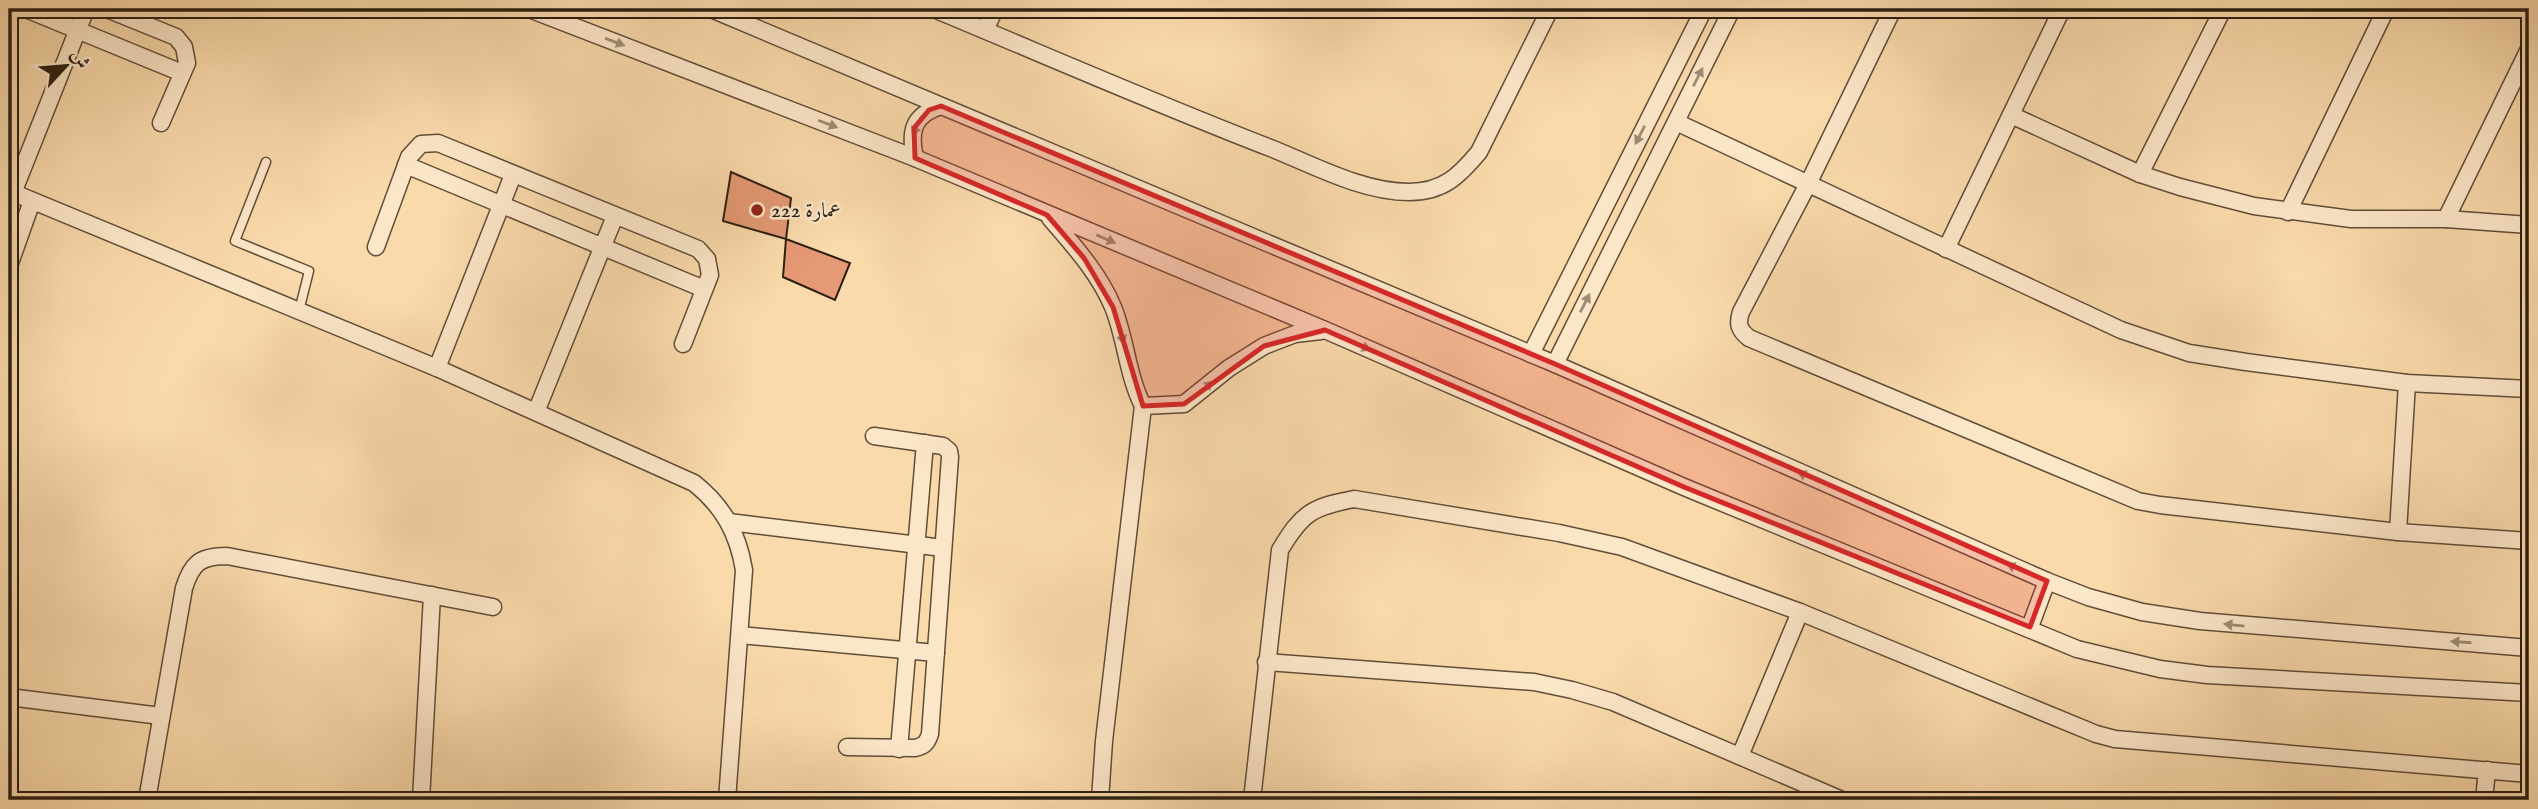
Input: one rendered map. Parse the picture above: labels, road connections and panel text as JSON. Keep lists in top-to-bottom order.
{
  "places": ["عمارة 222"],
  "north": "top right"
}
